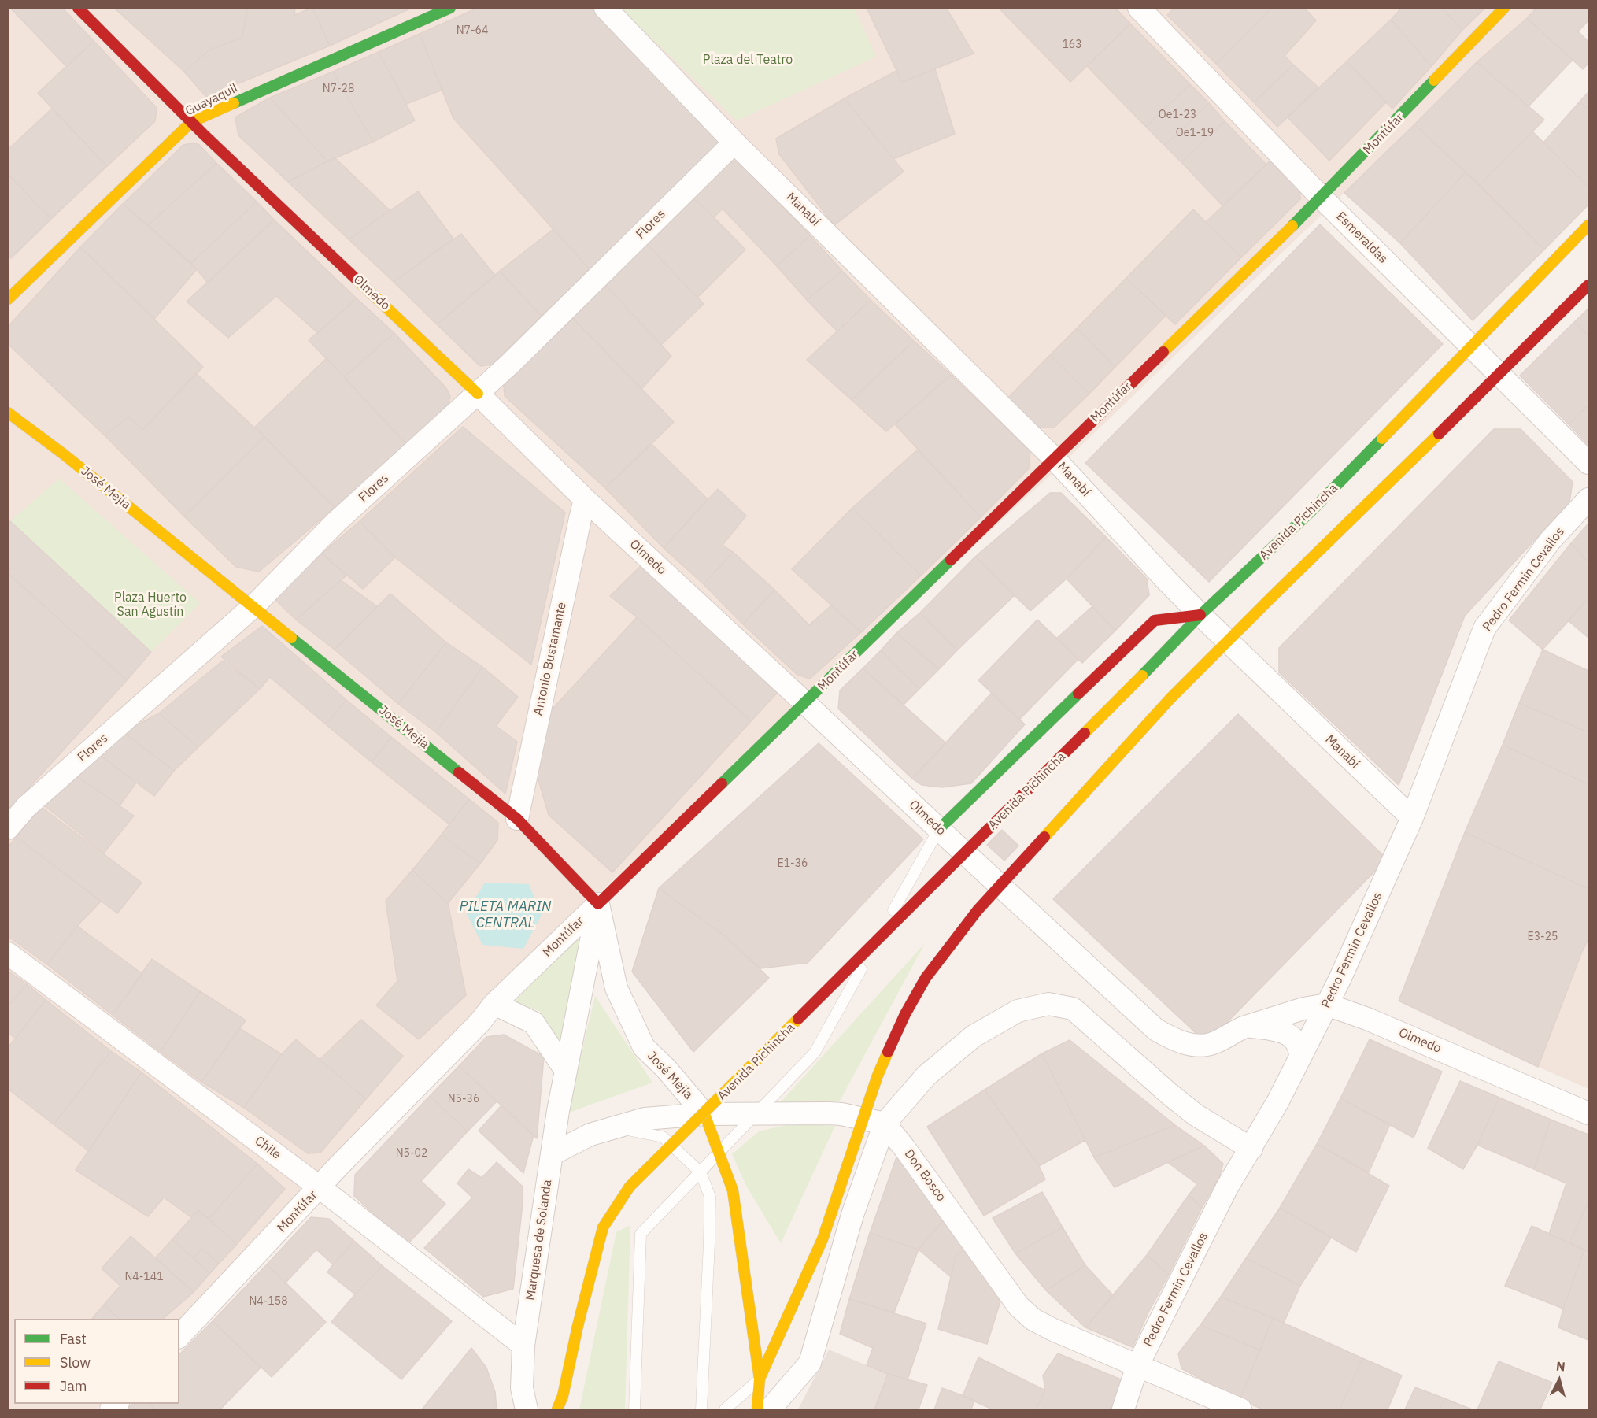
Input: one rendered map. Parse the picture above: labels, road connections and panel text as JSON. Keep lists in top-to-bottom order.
{
  "streets": {
    "main road": [
      "Guayaquil",
      "Montúfar",
      "Olmedo",
      "José Mejía",
      "Avenida Pichincha"
    ],
    "street": [
      "Manabí",
      "Flores",
      "Esmeraldas",
      "Pedro Fermin Cevallos",
      "Antonio Bustamante",
      "Chile",
      "Don Bosco",
      "Marquesa de Solanda"
    ]
  },
  "crossings": [
    ["Guayaquil", "Olmedo"],
    ["Montúfar", "Manabí"],
    ["Montúfar", "Esmeraldas"],
    ["Montúfar", "Olmedo"],
    ["Montúfar", "José Mejía"],
    ["Montúfar", "Chile"],
    ["Montúfar", "Marquesa de Solanda"],
    ["Manabí", "Flores"],
    ["Manabí", "Avenida Pichincha"],
    ["Manabí", "Pedro Fermin Cevallos"],
    ["Flores", "Olmedo"],
    ["Flores", "José Mejía"],
    ["Esmeraldas", "Avenida Pichincha"],
    ["Olmedo", "Pedro Fermin Cevallos"],
    ["Olmedo", "Antonio Bustamante"],
    ["José Mejía", "Antonio Bustamante"],
    ["José Mejía", "Marquesa de Solanda"],
    ["Pedro Fermin Cevallos", "Don Bosco"],
    ["Chile", "Marquesa de Solanda"]
  ],
  "water": ["PILETA MARIN CENTRAL"],
  "parks": ["Plaza del Teatro", "Plaza Huerto San Agustín"],
  "house_numbers": [
    "N7-64",
    "163",
    "N7-28",
    "Oe1-23",
    "Oe1-19",
    "E1-36",
    "E3-25",
    "N5-36",
    "N5-02",
    "N4-141",
    "N4-158"
  ],
  "legend": ["Fast", "Slow", "Jam"],
  "north": "top"
}
